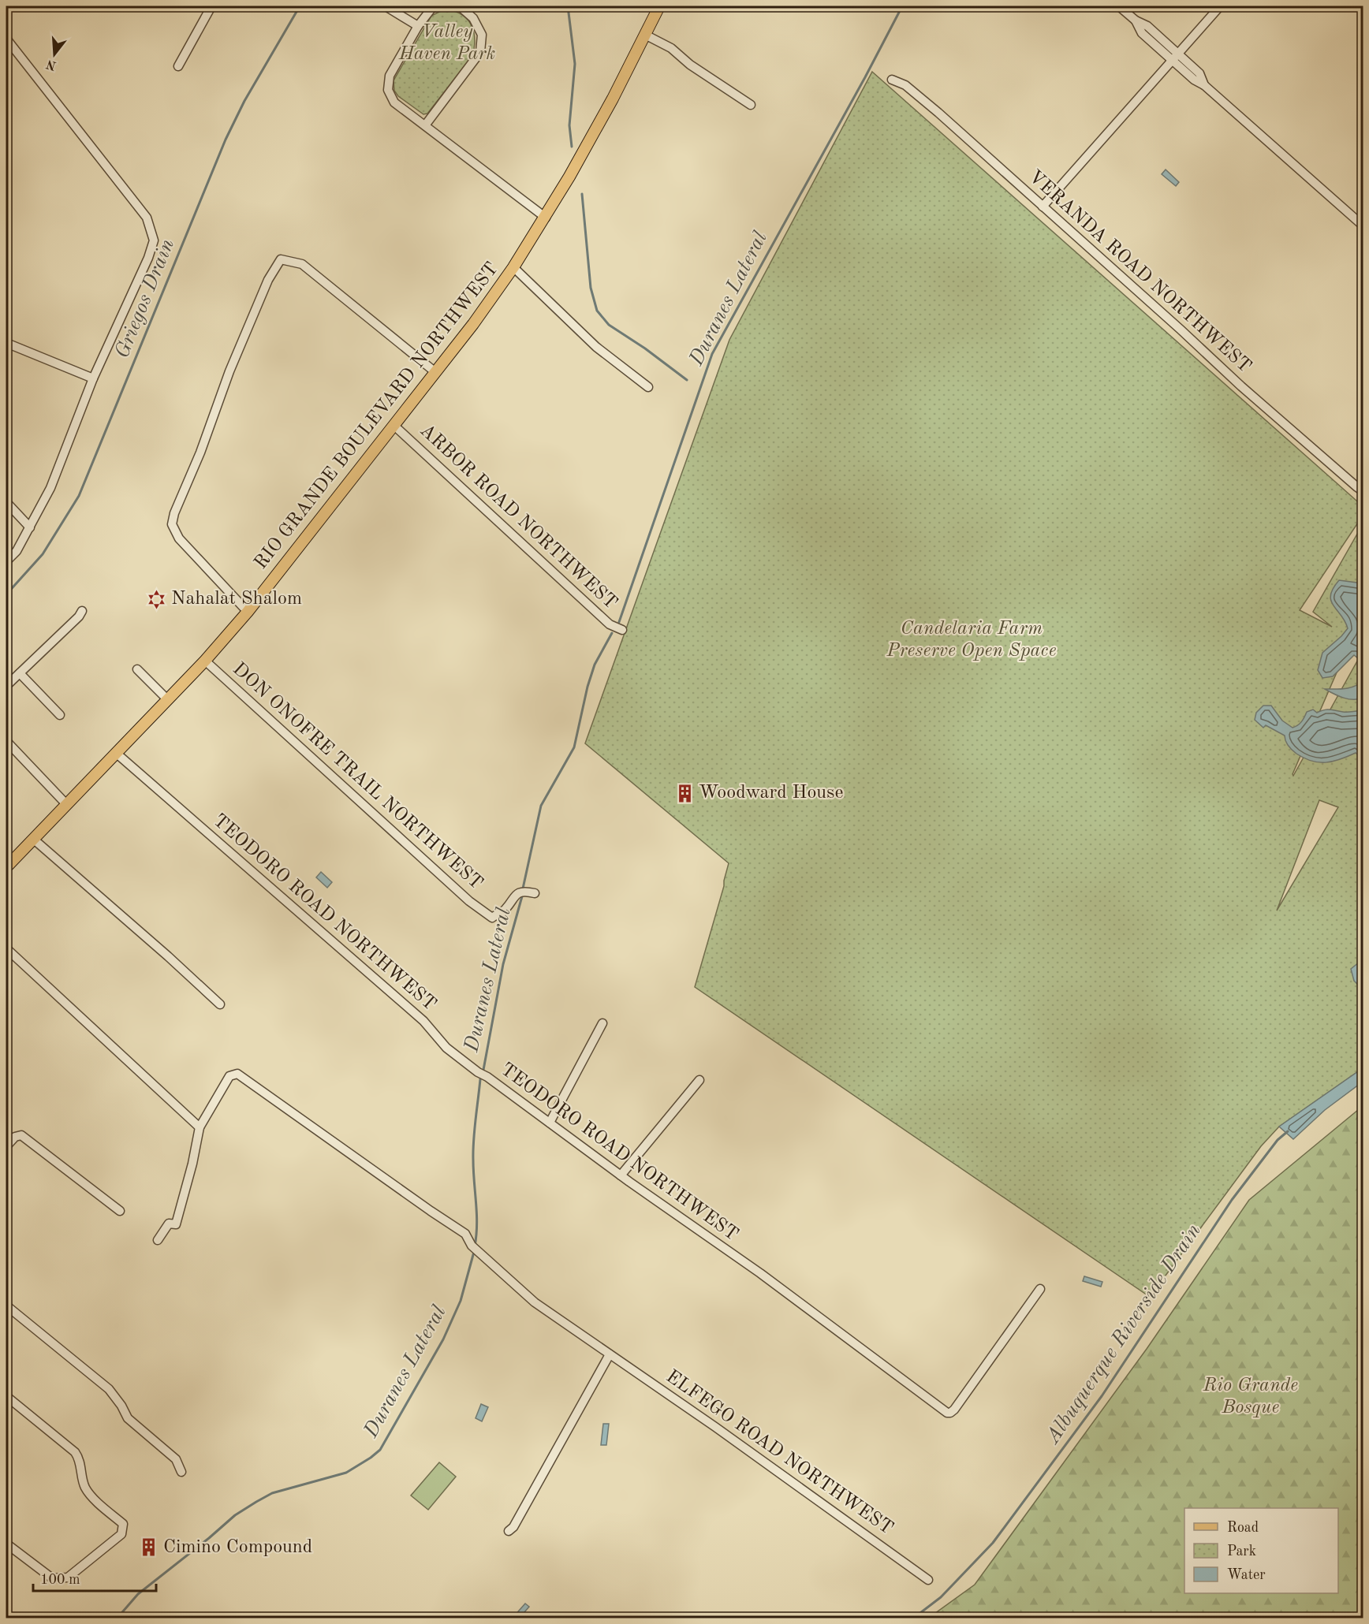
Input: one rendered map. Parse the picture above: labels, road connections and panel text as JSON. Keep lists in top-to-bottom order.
{
  "streets": {
    "main road": ["RIO GRANDE BOULEVARD NORTHWEST"],
    "street": [
      "VERANDA ROAD NORTHWEST",
      "ARBOR ROAD NORTHWEST",
      "DON ONOFRE TRAIL NORTHWEST",
      "TEODORO ROAD NORTHWEST",
      "ELFEGO ROAD NORTHWEST"
    ]
  },
  "crossings": [
    ["RIO GRANDE BOULEVARD NORTHWEST", "ARBOR ROAD NORTHWEST"],
    ["RIO GRANDE BOULEVARD NORTHWEST", "DON ONOFRE TRAIL NORTHWEST"],
    ["RIO GRANDE BOULEVARD NORTHWEST", "TEODORO ROAD NORTHWEST"]
  ],
  "water": ["Griegos Drain", "Duranes Lateral", "Albuquerque Riverside Drain"],
  "parks": ["Valley Haven Park", "Candelaria Farm Preserve Open Space", "Rio Grande Bosque"],
  "places": {
    "synagogue": ["Nahalat Shalom"],
    "building": ["Woodward House", "Cimino Compound"]
  },
  "legend": ["Road", "Park", "Water"],
  "scale_bar": "100 m",
  "north": "bottom"
}
